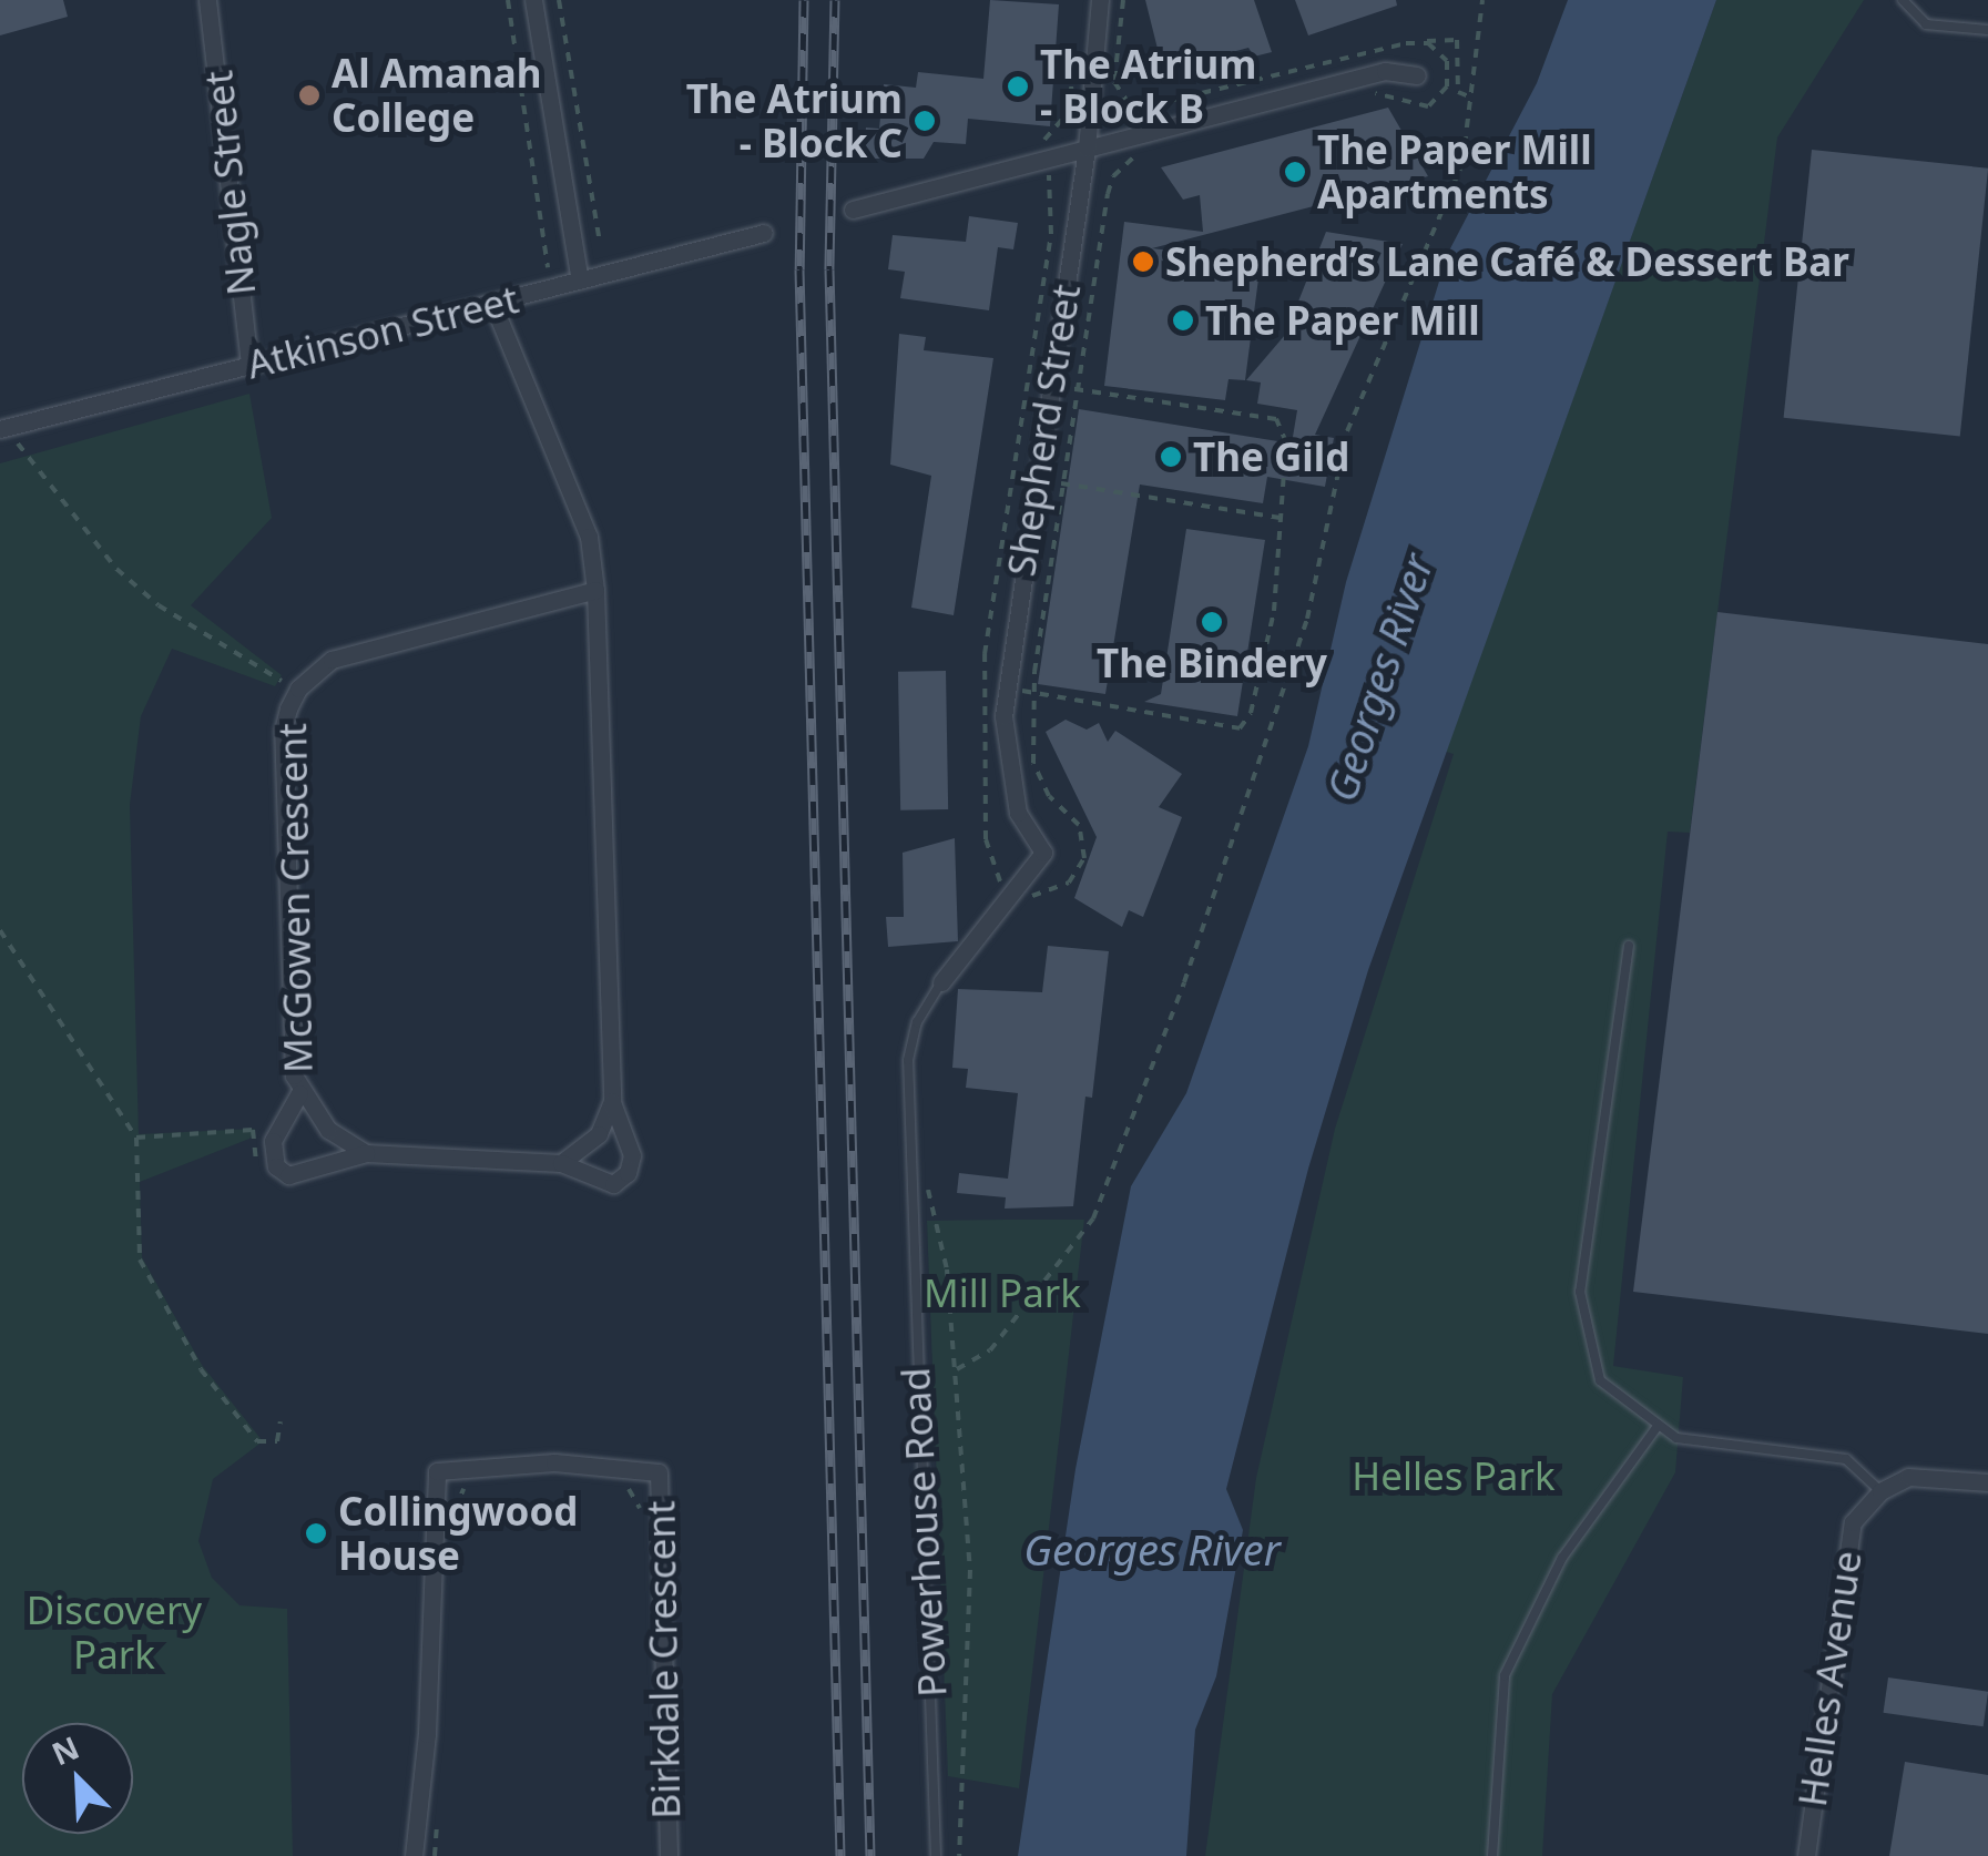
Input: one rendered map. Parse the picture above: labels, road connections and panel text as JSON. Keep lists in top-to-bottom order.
{
  "streets": {
    "street": [
      "Nagle Street",
      "Atkinson Street",
      "Shepherd Street",
      "McGowen Crescent",
      "Powerhouse Road",
      "Birkdale Crescent",
      "Helles Avenue"
    ]
  },
  "crossings": [
    ["Nagle Street", "Atkinson Street"],
    ["Atkinson Street", "McGowen Crescent"],
    ["Shepherd Street", "Powerhouse Road"]
  ],
  "water": ["Georges River"],
  "parks": ["Mill Park", "Helles Park", "Discovery Park"],
  "places": [
    "The Atrium - Block B",
    "Al Amanah College",
    "The Atrium - Block C",
    "The Paper Mill Apartments",
    "Shepherd’s Lane Café & Dessert Bar",
    "The Paper Mill",
    "The Gild",
    "The Bindery",
    "Collingwood House"
  ],
  "north": "top left"
}
